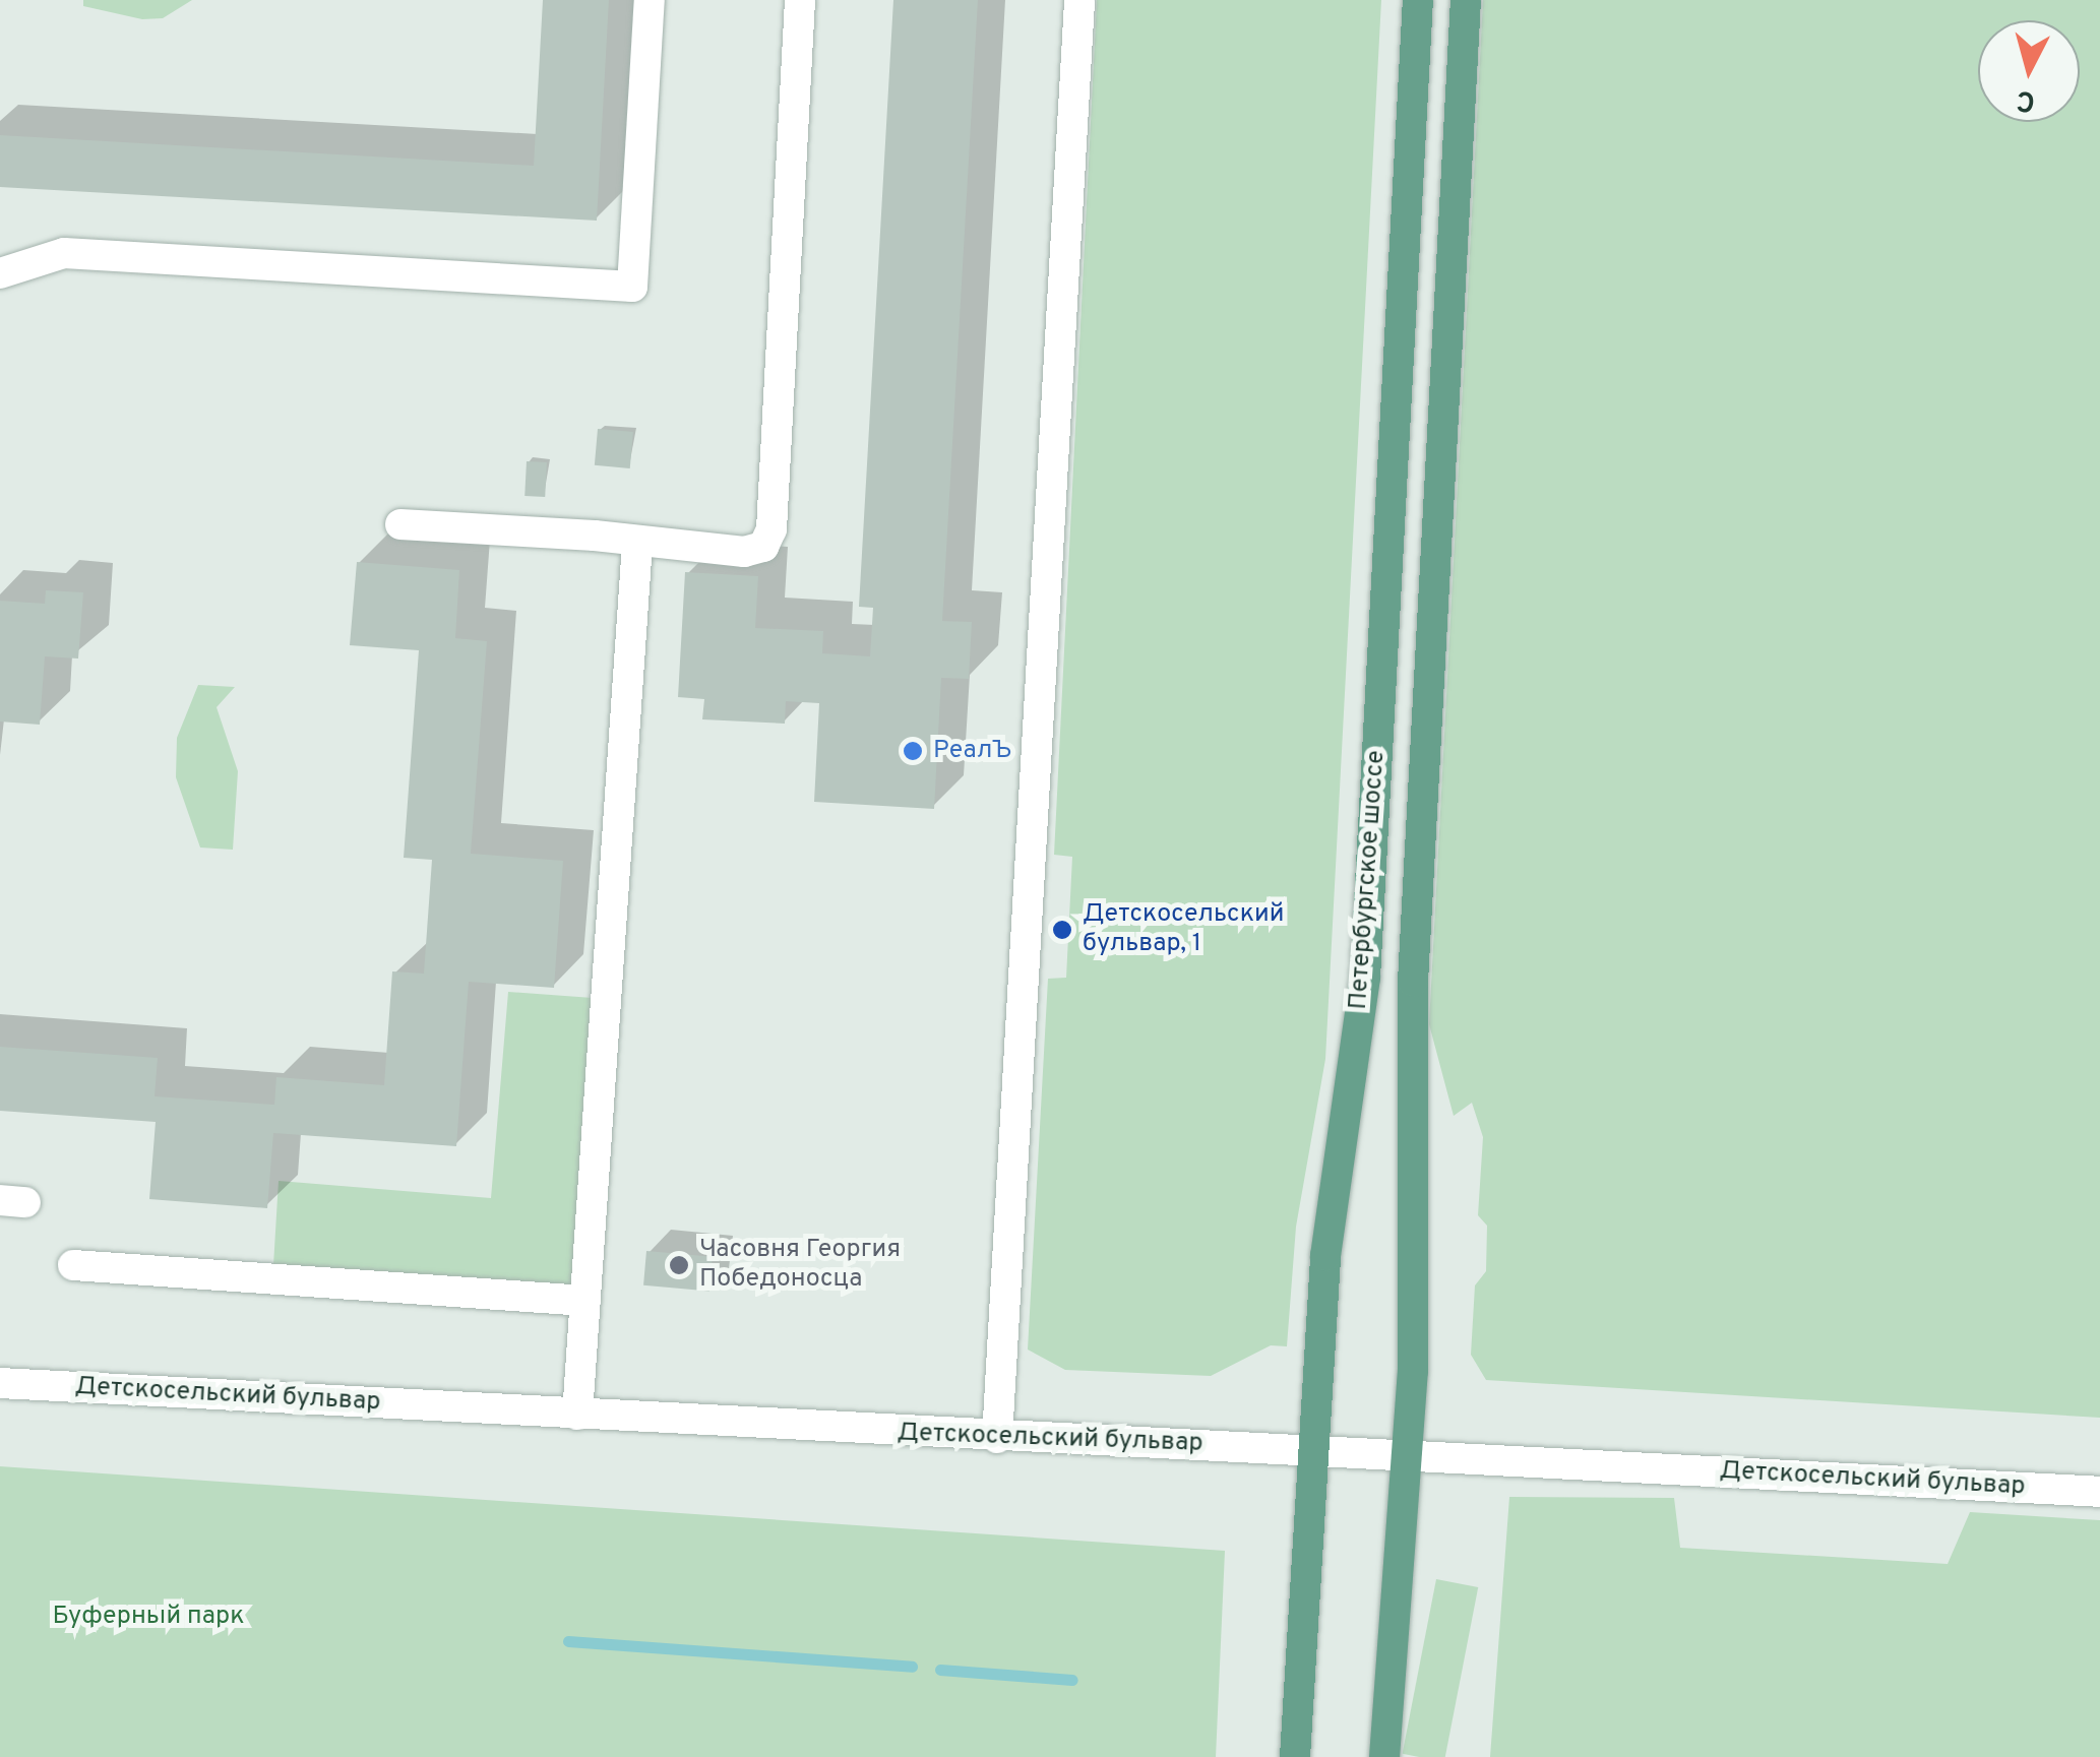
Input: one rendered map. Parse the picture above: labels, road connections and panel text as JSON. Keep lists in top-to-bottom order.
{
  "streets": {
    "main road": ["Петербургское шоссе"],
    "street": ["Детскосельский бульвар"]
  },
  "crossings": [
    ["Петербургское шоссе", "Детскосельский бульвар"]
  ],
  "parks": ["Буферный парк"],
  "places": ["РеалЪ", "Детскосельский бульвар, 1", "Часовня Георгия Победоносца"],
  "north": "bottom"
}
